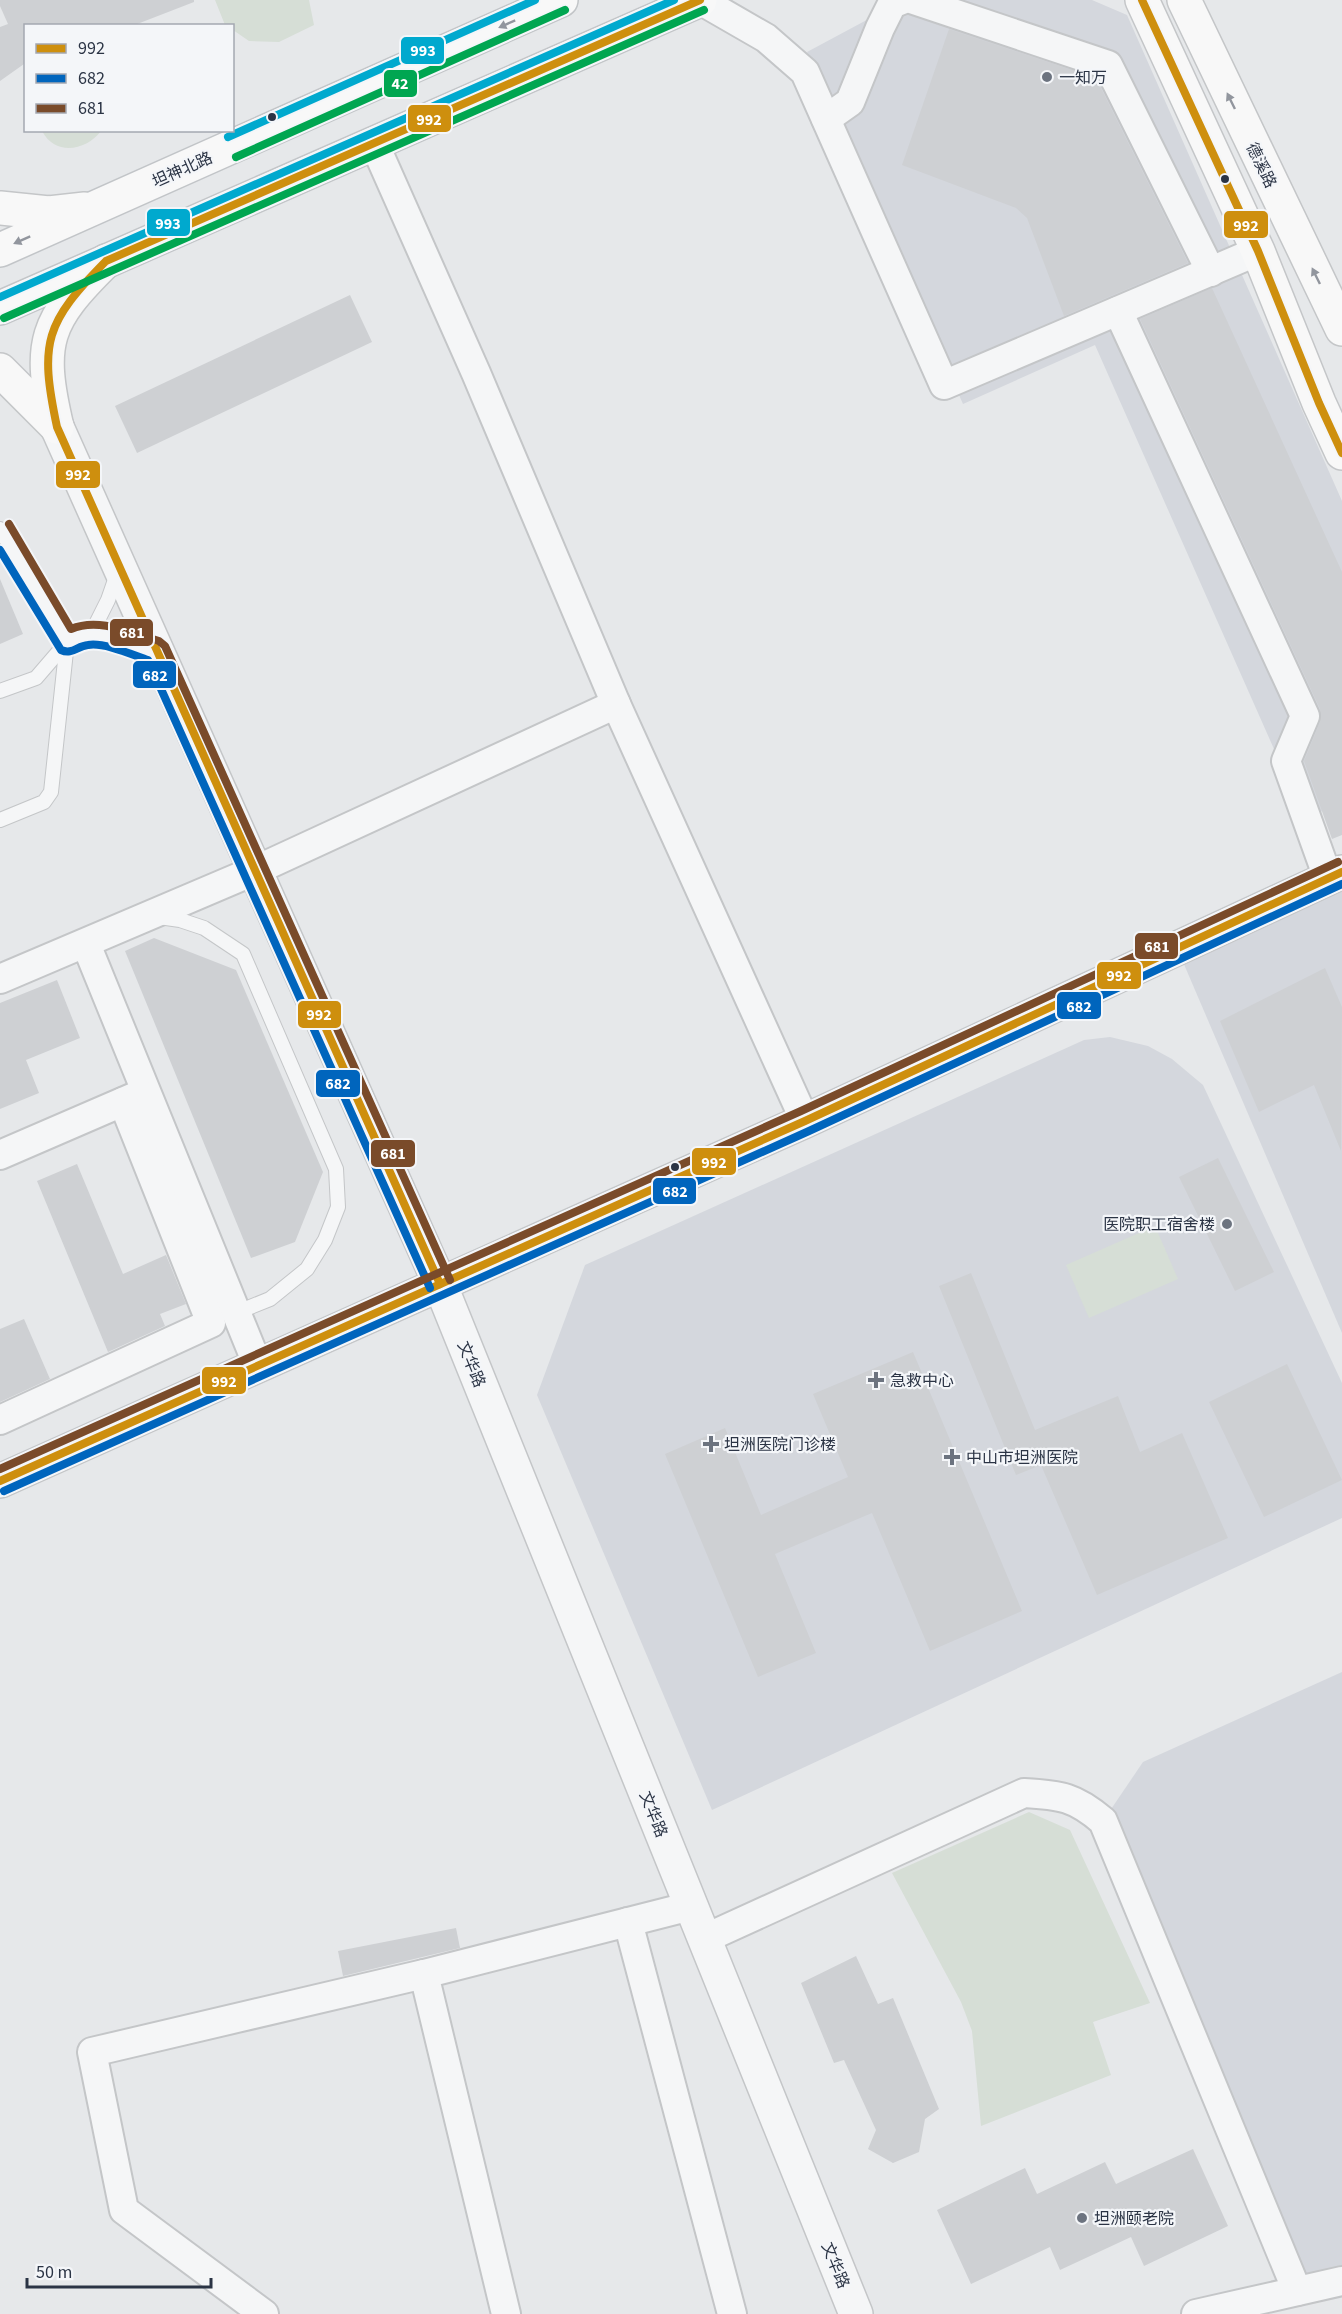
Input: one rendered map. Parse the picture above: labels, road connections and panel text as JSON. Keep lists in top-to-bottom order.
{
  "streets": {
    "main road": ["德溪路", "坦神北路"],
    "street": ["文华路"]
  },
  "places": {
    "other": ["一知万", "医院职工宿舍楼", "坦洲颐老院"],
    "health": ["急救中心", "坦洲医院门诊楼", "中山市坦洲医院"]
  },
  "lines": [
    "transit line 992",
    "transit line 993",
    "transit line 42",
    "transit line 681",
    "transit line 682"
  ],
  "legend": ["992", "682", "681"],
  "scale_bar": "50 m"
}
